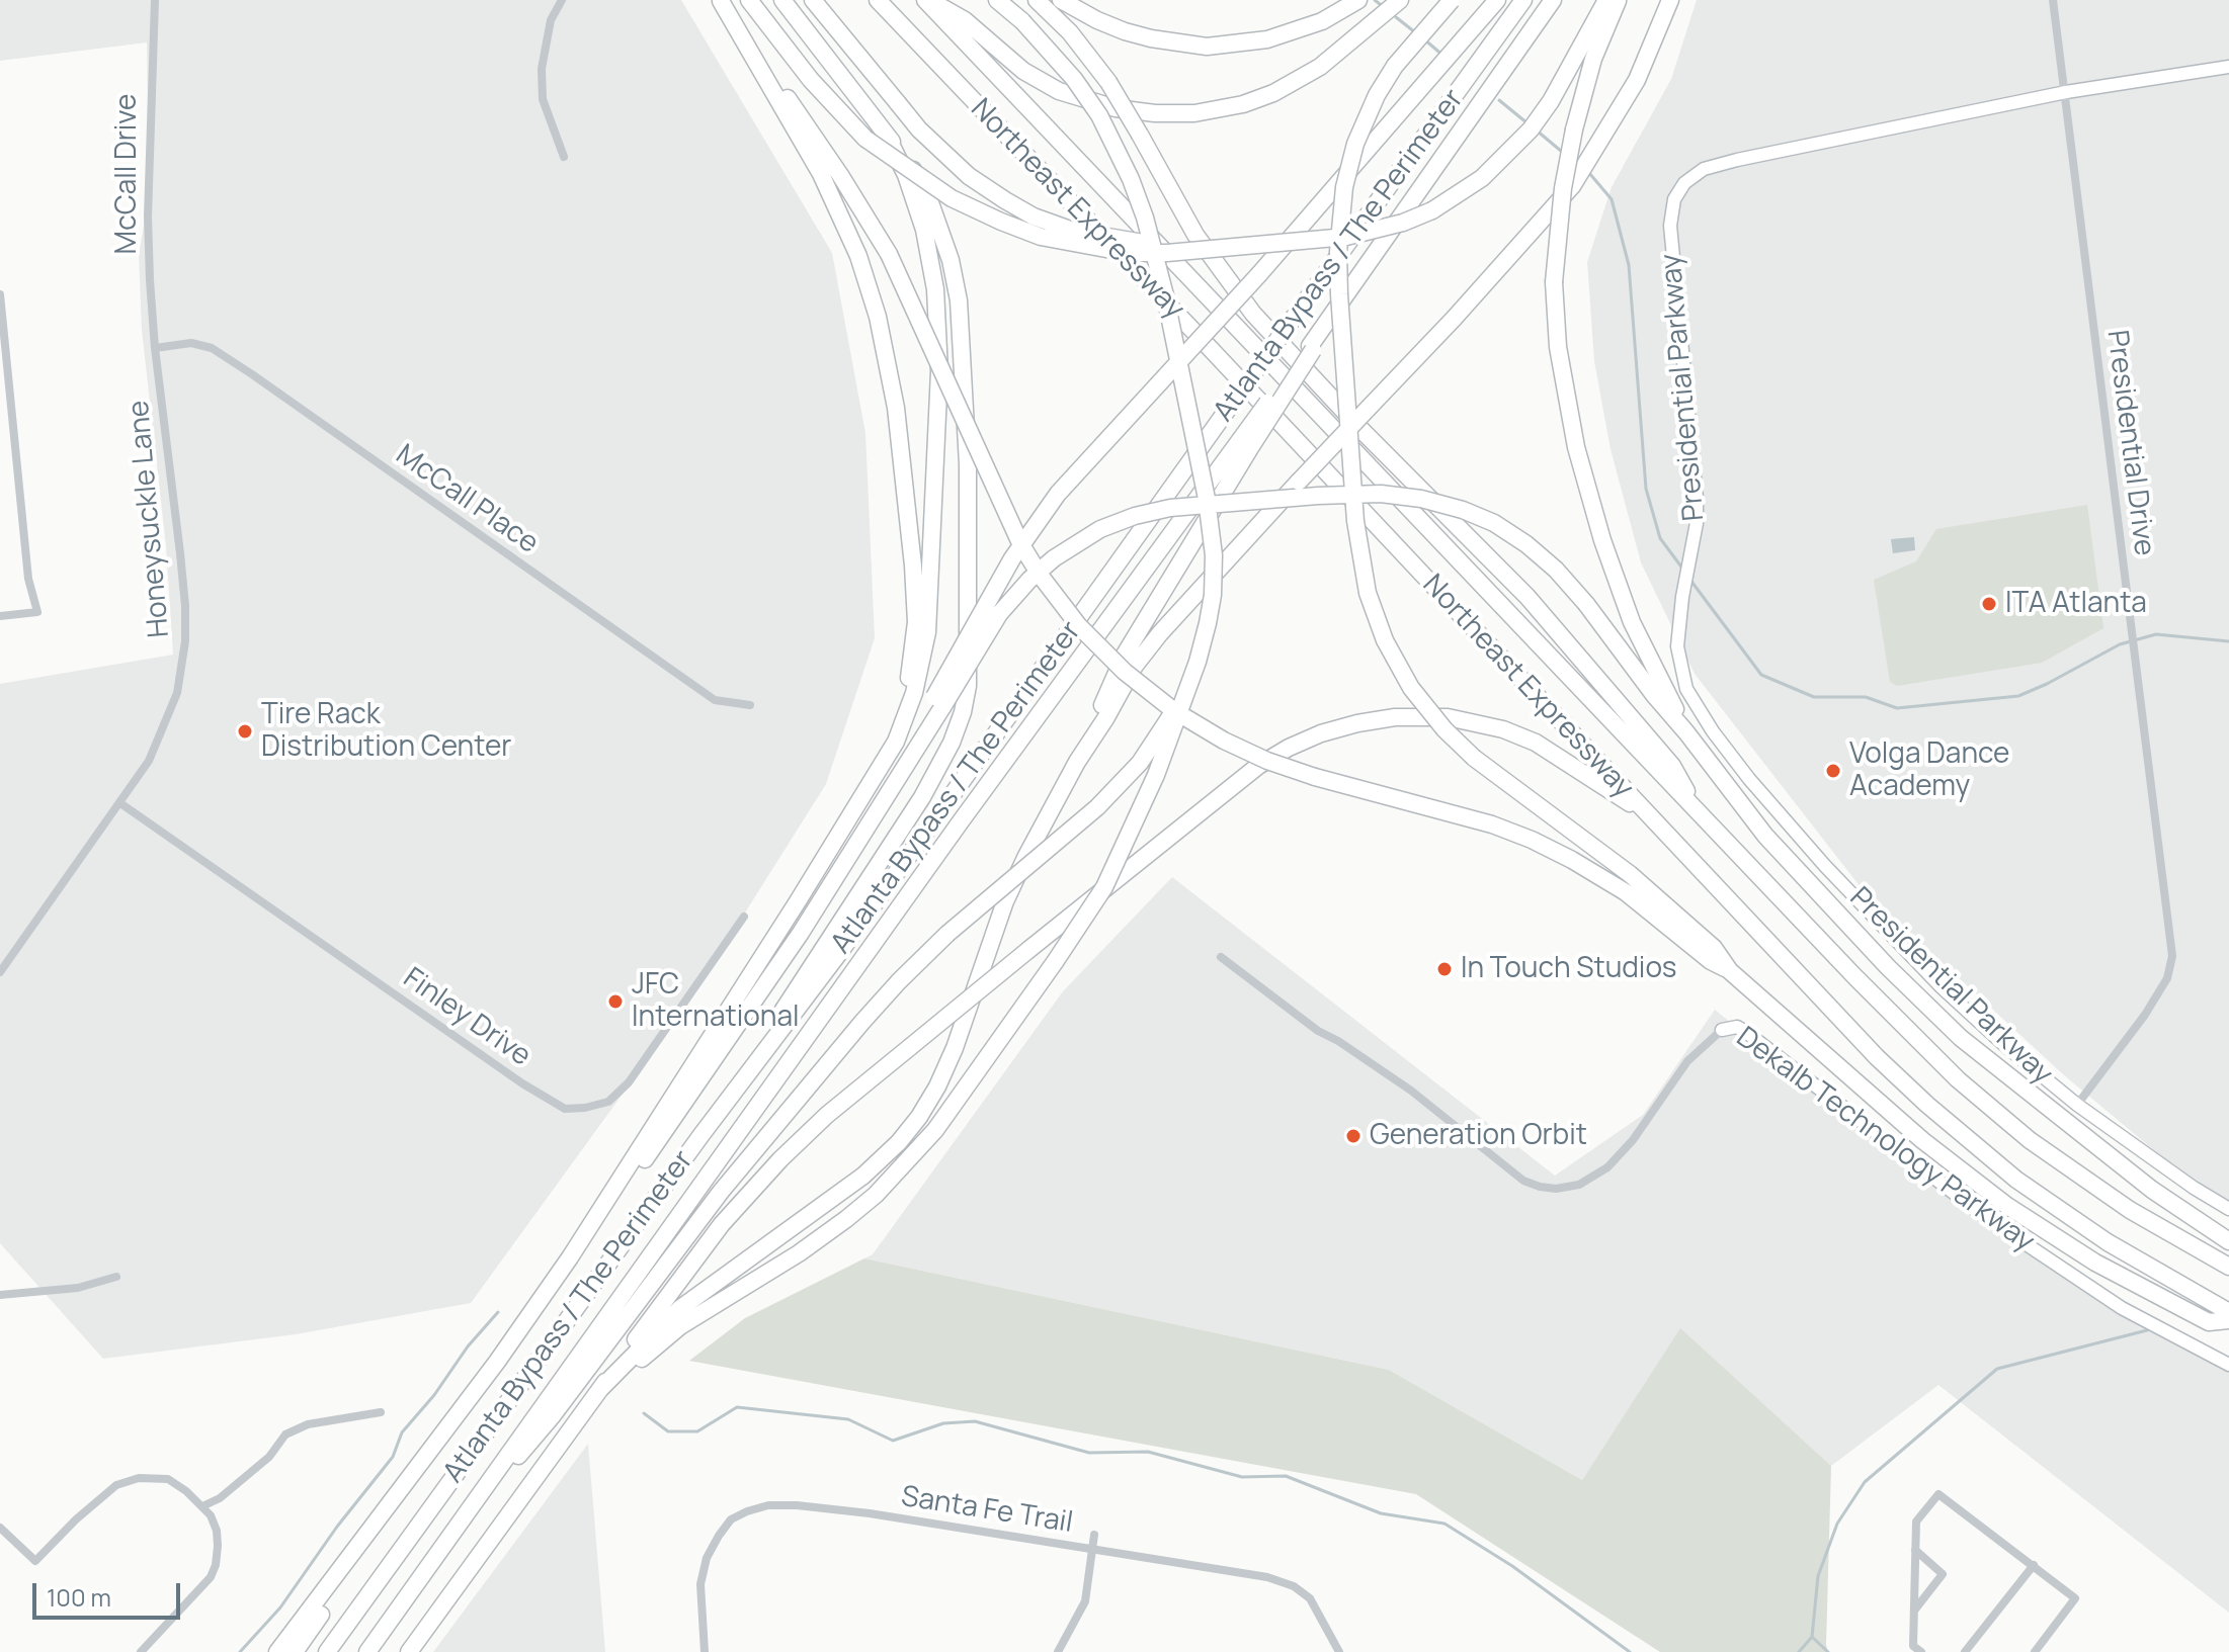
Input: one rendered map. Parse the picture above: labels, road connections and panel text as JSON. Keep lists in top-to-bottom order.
{
  "streets": {
    "highway": ["Northeast Expressway", "Atlanta Bypass / The Perimeter"],
    "street": [
      "McCall Drive",
      "Presidential Parkway",
      "Presidential Drive",
      "McCall Place",
      "Honeysuckle Lane",
      "Finley Drive",
      "Dekalb Technology Parkway",
      "Santa Fe Trail"
    ]
  },
  "crossings": [
    ["McCall Drive", "McCall Place"],
    ["McCall Drive", "Honeysuckle Lane"],
    ["Presidential Parkway", "Presidential Drive"],
    ["McCall Place", "Honeysuckle Lane"],
    ["Honeysuckle Lane", "Finley Drive"]
  ],
  "places": [
    "ITA Atlanta",
    "Tire Rack Distribution Center",
    "Volga Dance Academy",
    "In Touch Studios",
    "JFC International",
    "Generation Orbit"
  ],
  "scale_bar": "100 m"
}
